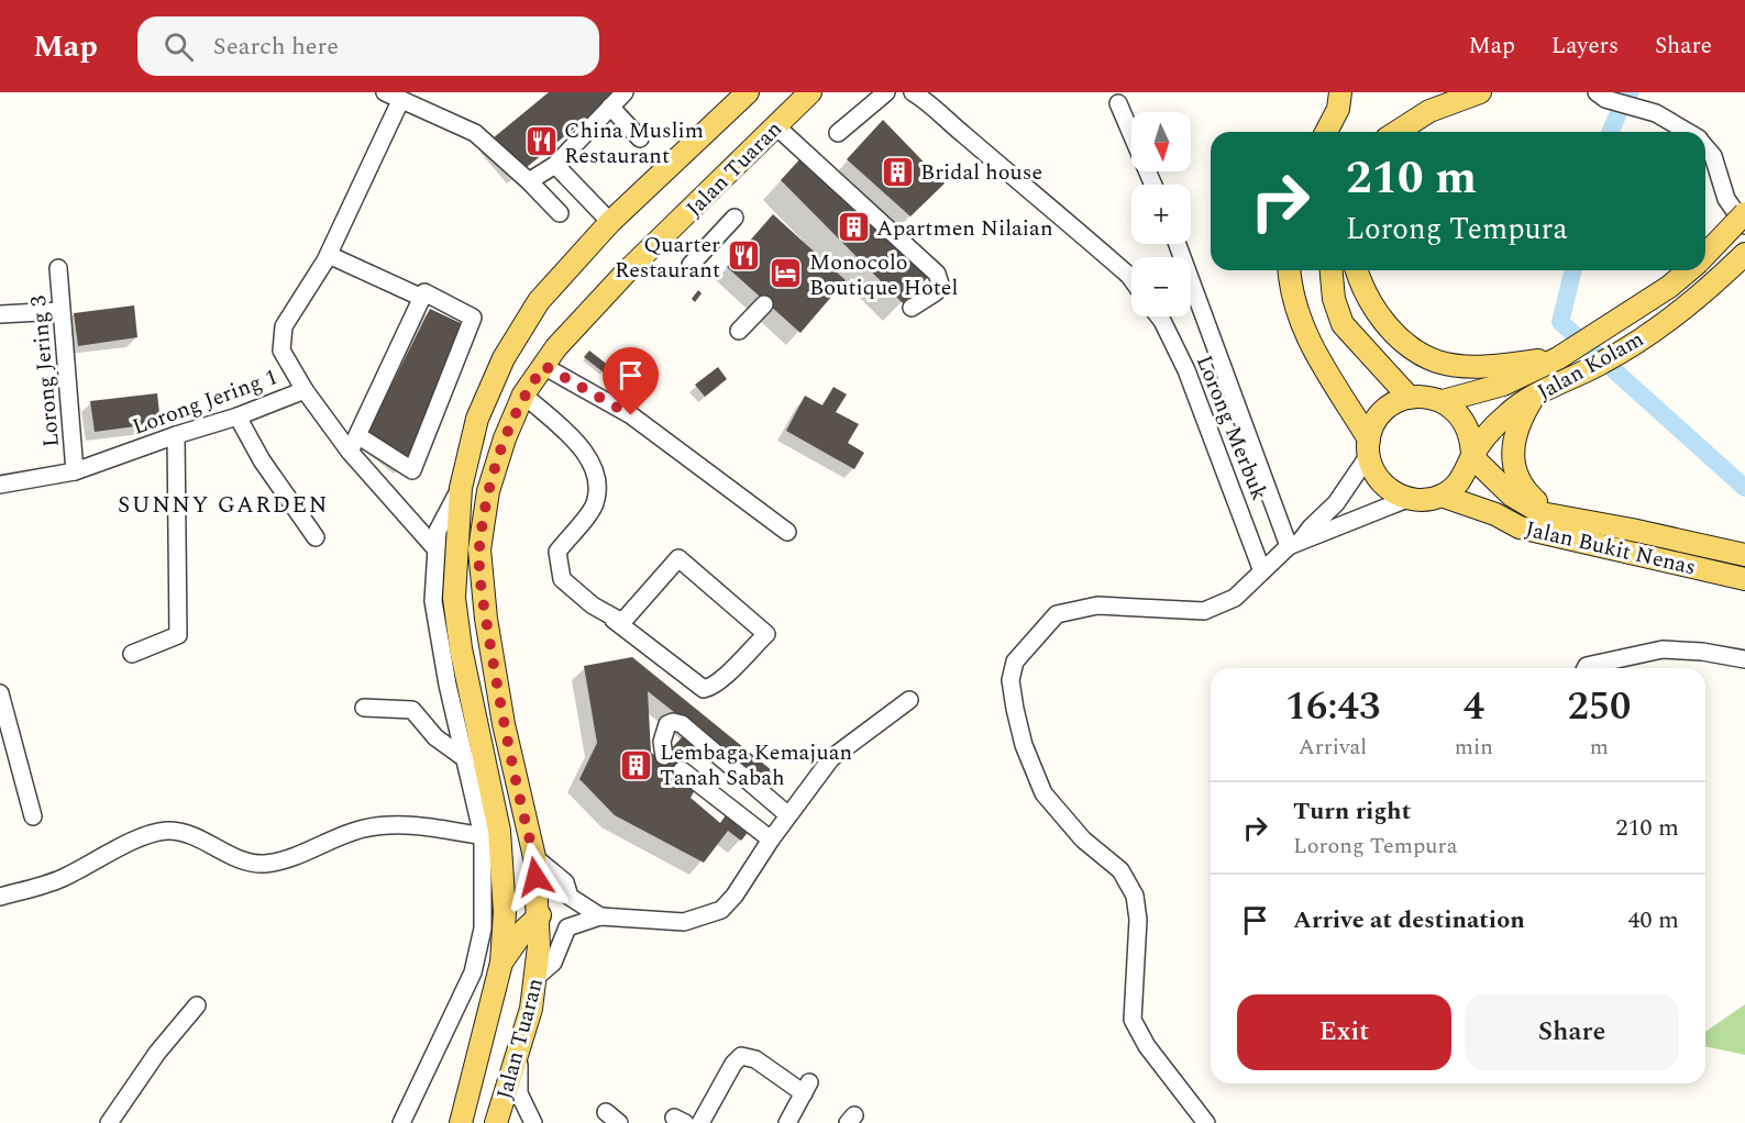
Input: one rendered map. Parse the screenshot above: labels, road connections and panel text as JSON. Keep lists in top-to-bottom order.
{
  "streets": {
    "main road": ["Jalan Tuaran", "Jalan Kolam", "Jalan Bukit Nenas"],
    "street": ["Lorong Jering 3", "Lorong Jering 1", "Lorong Merbuk"]
  },
  "crossings": [
    ["Jalan Kolam", "Jalan Bukit Nenas"],
    ["Lorong Jering 3", "Lorong Jering 1"]
  ],
  "districts": ["SUNNY GARDEN"],
  "places": {
    "restaurant": ["China Muslim Restaurant", "Quarter Restaurant"],
    "building": ["Bridal house", "Apartmen Nilaian", "Lembaga Kemajuan Tanah Sabah"],
    "hotel": ["Monocolo Boutique Hotel"]
  },
  "north": "bottom",
  "page": {
    "header": "Map",
    "search": "Search here",
    "nav": ["Map", "Layers", "Share"],
    "map_buttons": ["+", "−"],
    "turn": ["210 m", "Lorong Tempura"],
    "eta": [
      "16:43",
      "Arrival",
      "4",
      "min",
      "250",
      "m"
    ],
    "list": [
      {
        "name": "Turn right",
        "note": "Lorong Tempura",
        "value": "210 m"
      },
      {
        "name": "Arrive at destination",
        "value": "40 m"
      }
    ],
    "buttons": ["Exit", "Share"]
  }
}
